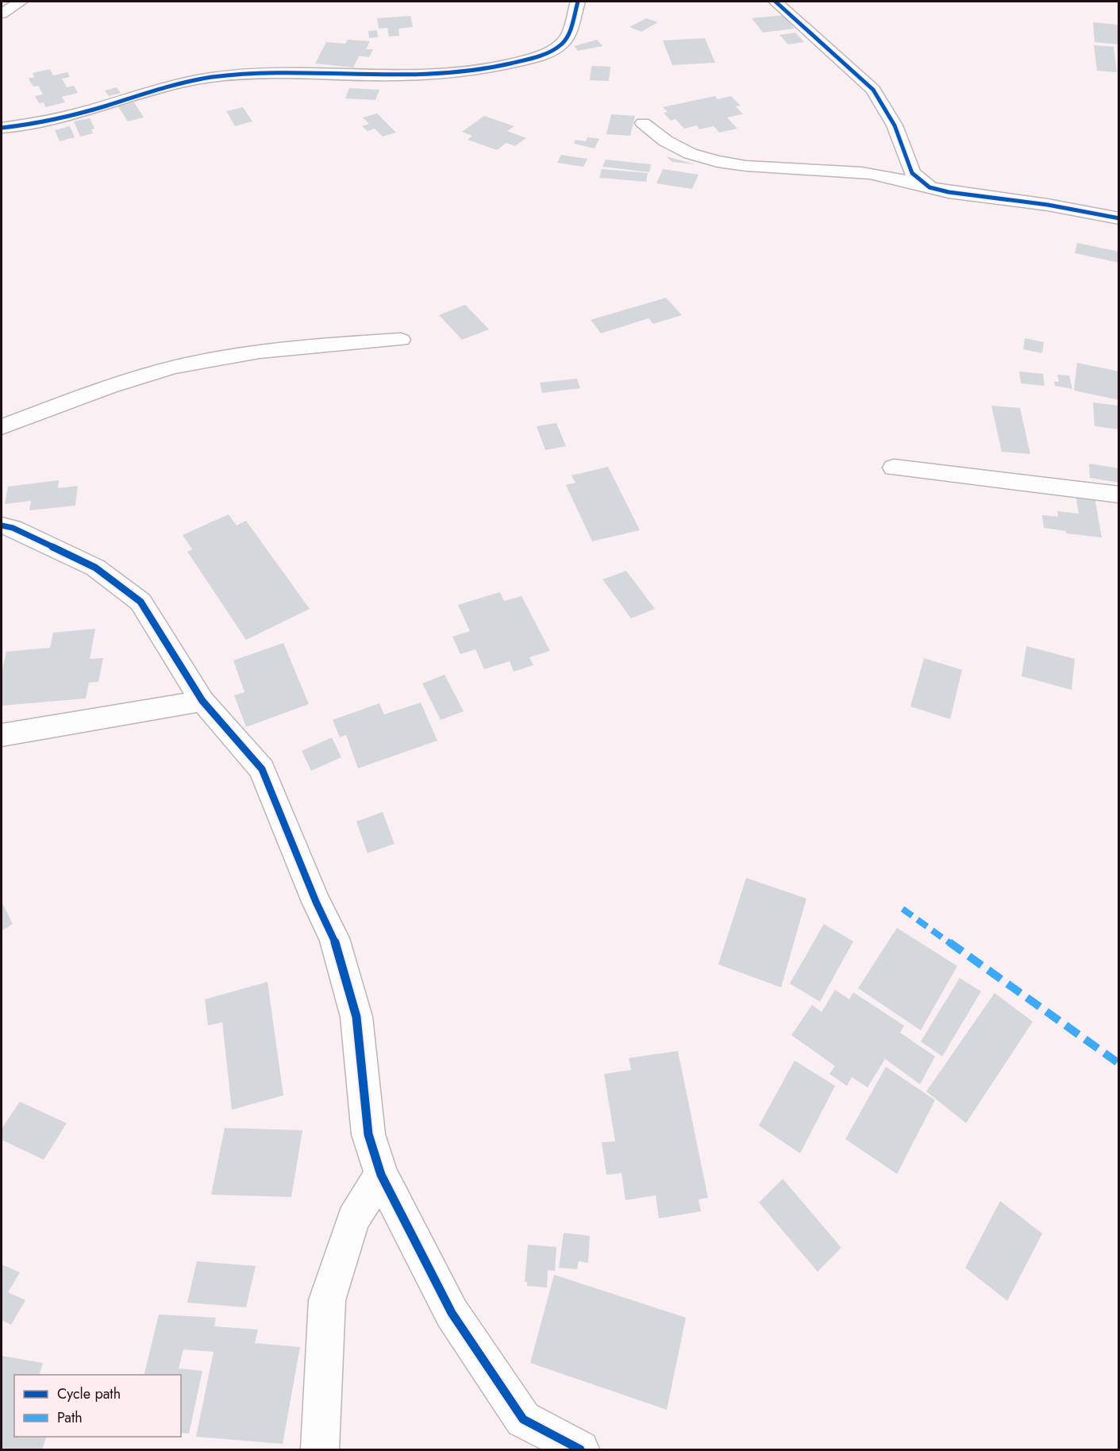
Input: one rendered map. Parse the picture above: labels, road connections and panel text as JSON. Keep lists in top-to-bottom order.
{
  "legend": ["Cycle path", "Path"]
}
